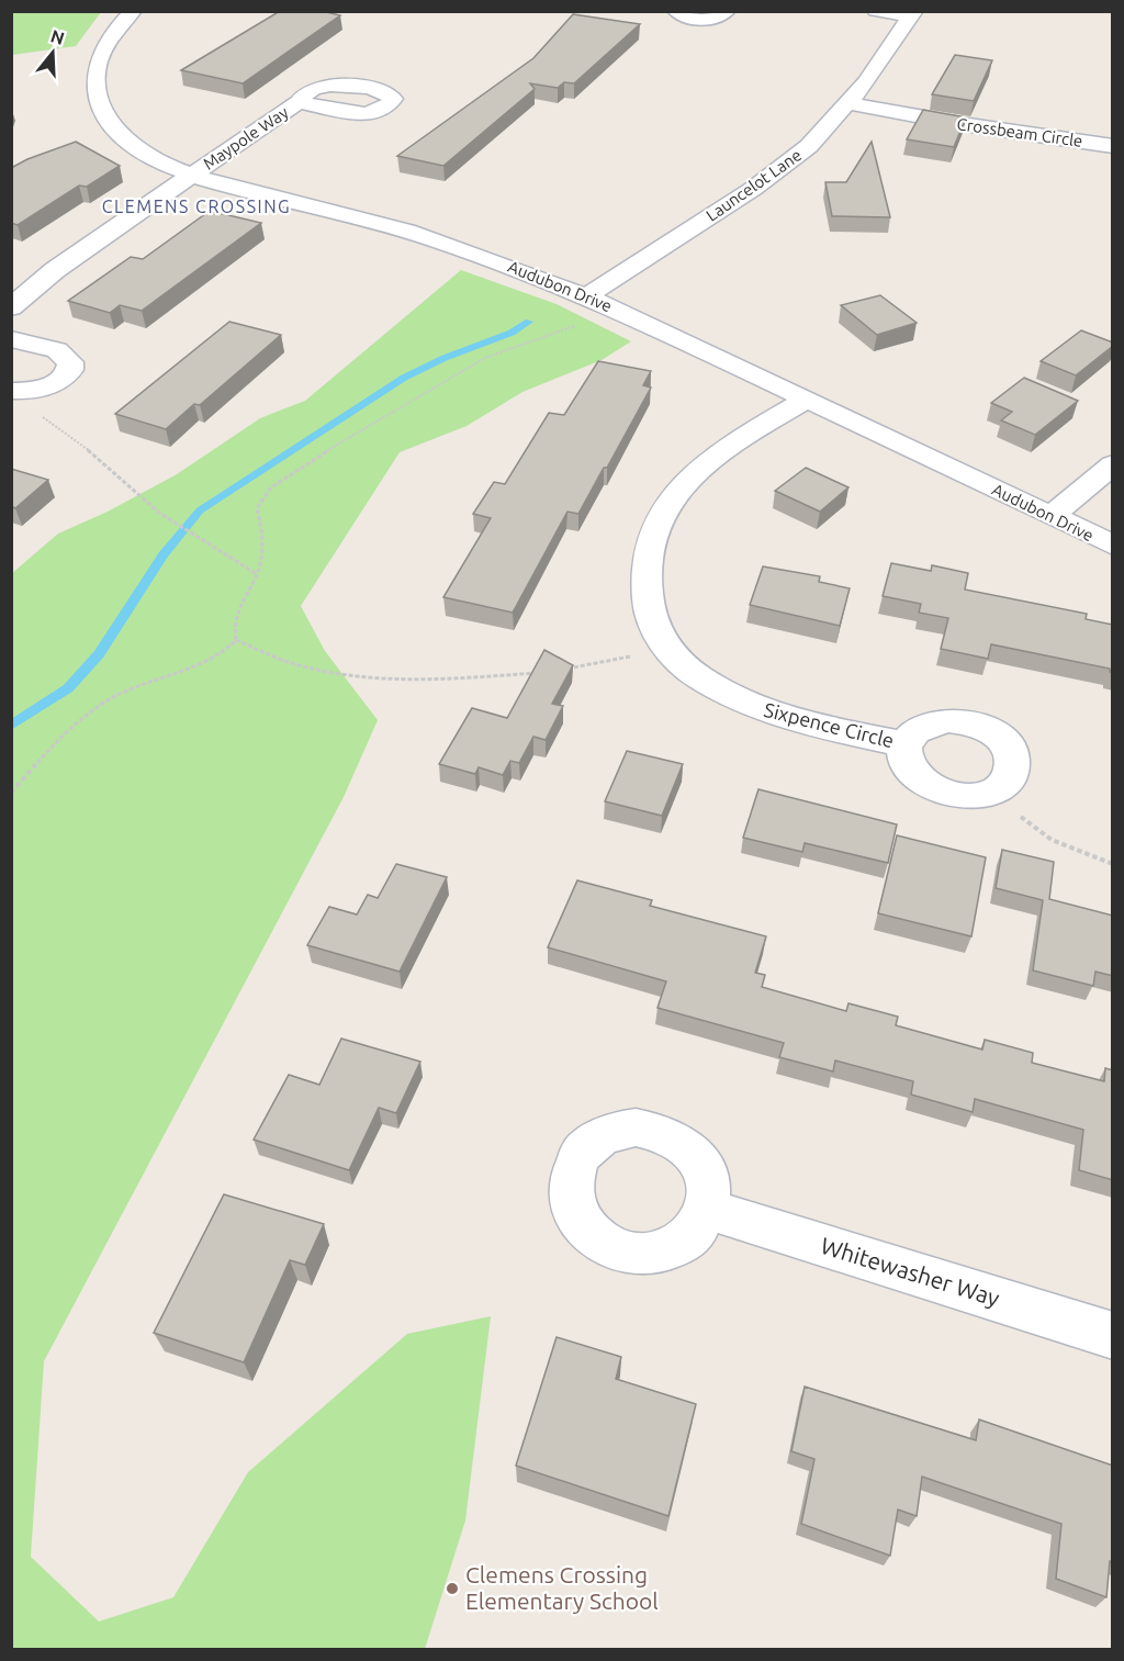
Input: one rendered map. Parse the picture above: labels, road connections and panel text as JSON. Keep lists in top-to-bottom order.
{
  "streets": {
    "street": [
      "Crossbeam Circle",
      "Maypole Way",
      "Launcelot Lane",
      "Audubon Drive",
      "Sixpence Circle",
      "Whitewasher Way"
    ]
  },
  "crossings": [
    ["Crossbeam Circle", "Launcelot Lane"],
    ["Maypole Way", "Audubon Drive"],
    ["Launcelot Lane", "Audubon Drive"],
    ["Audubon Drive", "Sixpence Circle"]
  ],
  "districts": ["CLEMENS CROSSING"],
  "places": ["Clemens Crossing Elementary School"],
  "north": "top"
}
